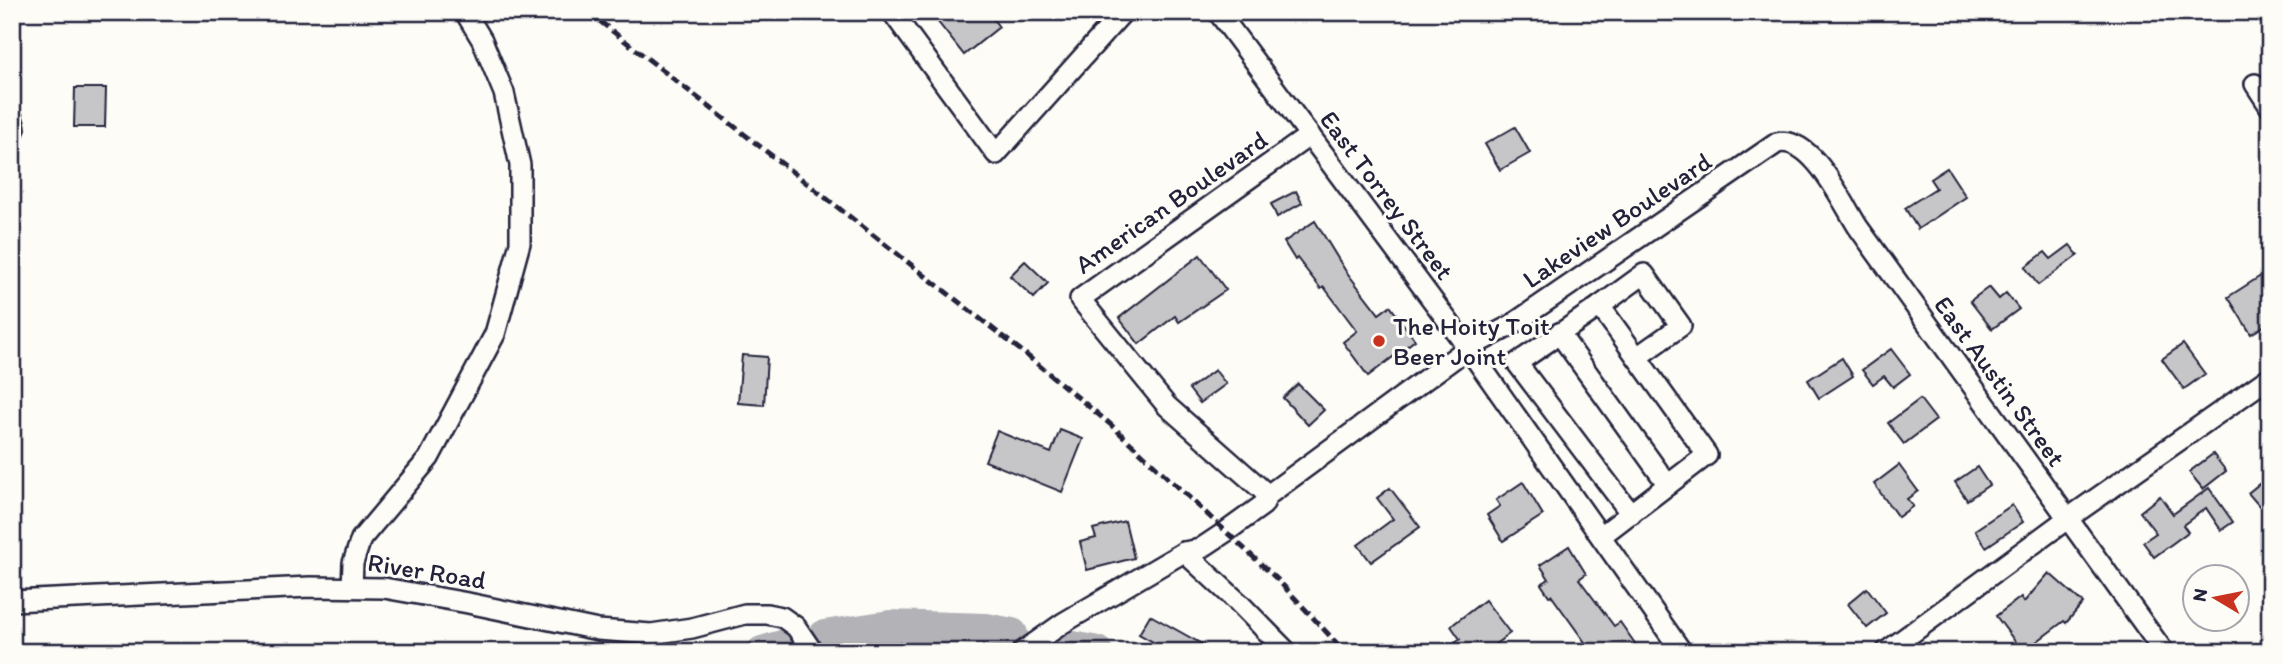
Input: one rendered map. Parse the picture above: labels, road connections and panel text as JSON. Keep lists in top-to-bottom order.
{
  "streets": {
    "street": [
      "East Torrey Street",
      "American Boulevard",
      "Lakeview Boulevard",
      "East Austin Street",
      "River Road"
    ]
  },
  "crossings": [
    ["East Torrey Street", "American Boulevard"],
    ["East Torrey Street", "Lakeview Boulevard"],
    ["American Boulevard", "Lakeview Boulevard"],
    ["Lakeview Boulevard", "East Austin Street"]
  ],
  "places": ["The Hoity Toit Beer Joint"],
  "north": "left"
}
